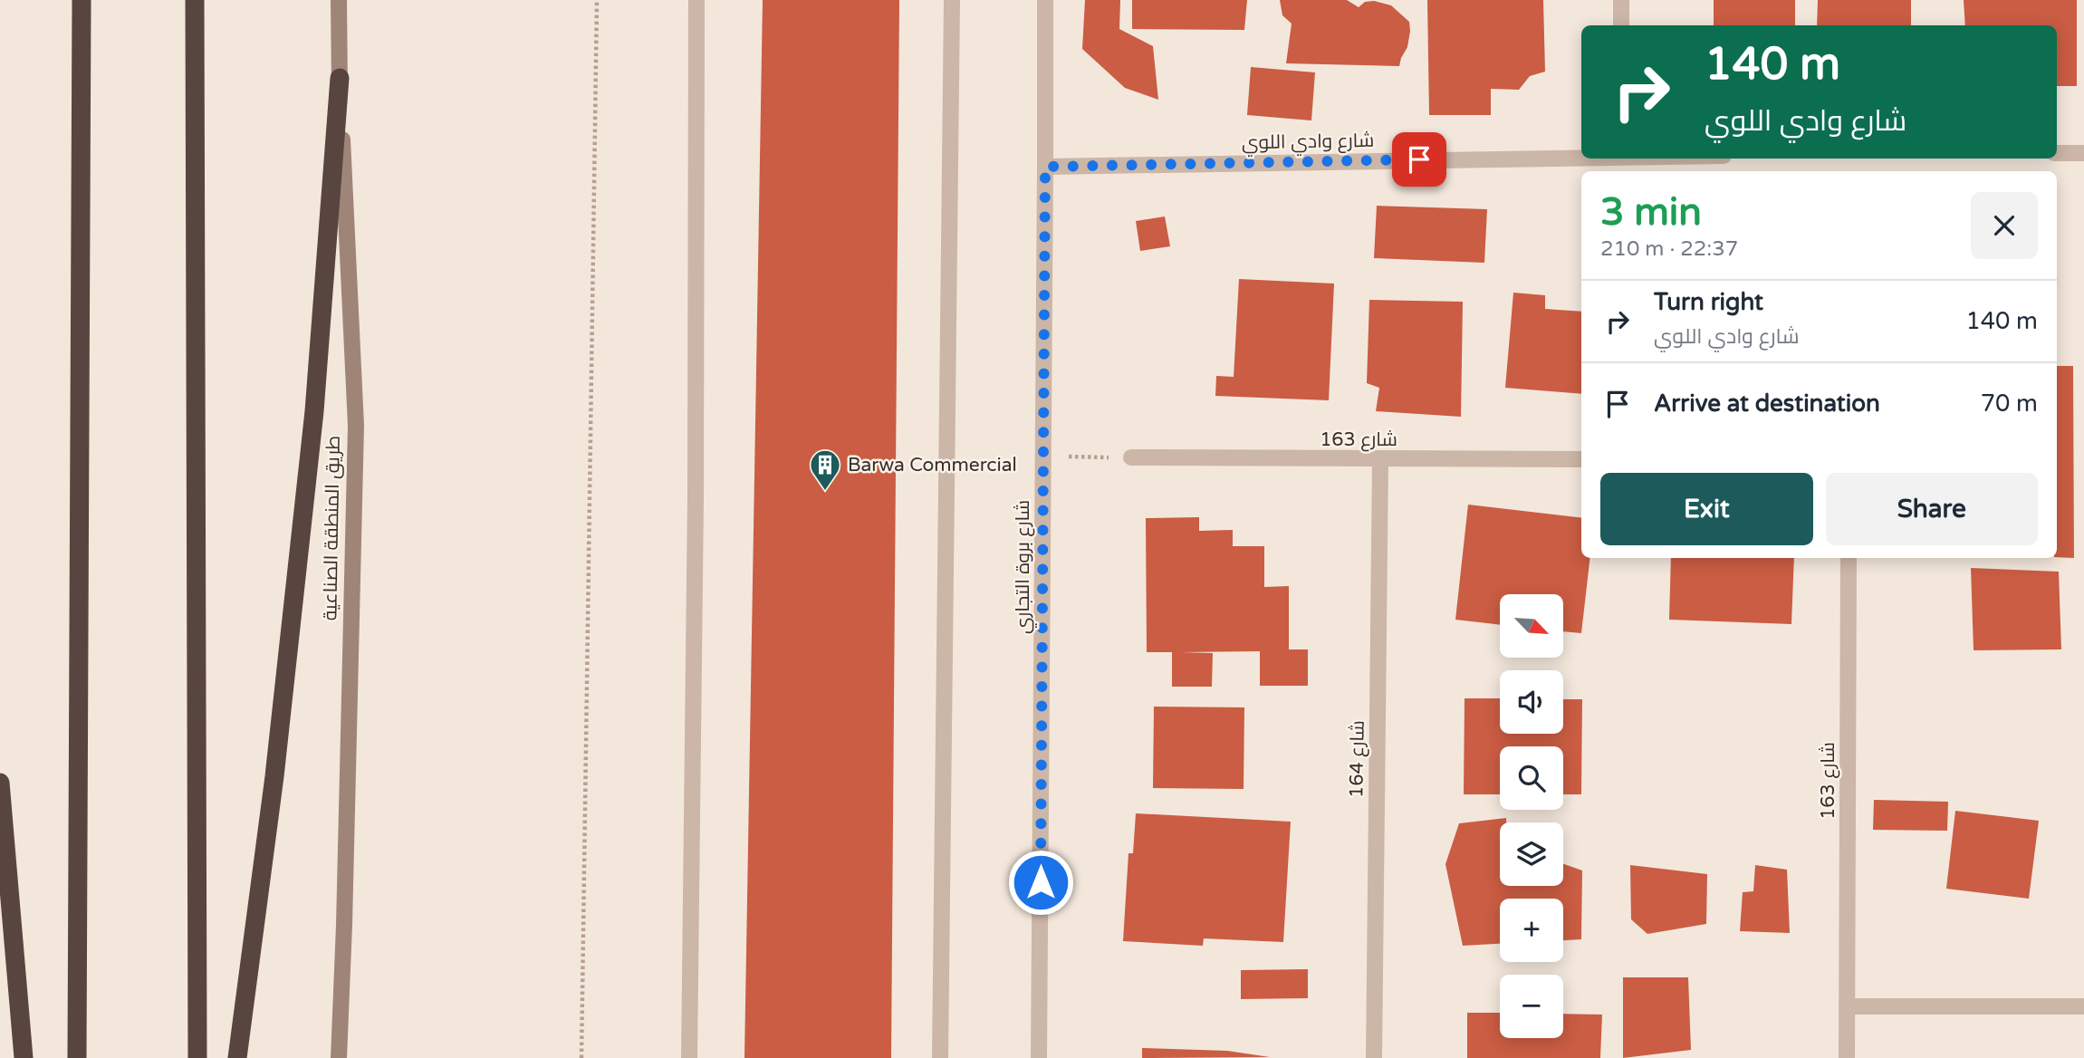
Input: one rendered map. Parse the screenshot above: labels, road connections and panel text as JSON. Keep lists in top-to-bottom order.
{
  "streets": {
    "street": [
      "شارع وادي اللوي",
      "شارع 163",
      "طريق المنطقة الصناعية",
      "شارع بروة التجاري",
      "شارع 164"
    ]
  },
  "crossings": [
    ["شارع وادي اللوي", "شارع بروة التجاري"],
    ["شارع 163", "شارع 164"]
  ],
  "places": {
    "building": ["Barwa Commercial"]
  },
  "north": "bottom right",
  "page": {
    "turn": ["140 m", "شارع وادي اللوي"],
    "heading": ["3 min", "210 m · 22:37"],
    "list": [
      {
        "name": "Turn right",
        "note": "شارع وادي اللوي",
        "value": "140 m"
      },
      {
        "name": "Arrive at destination",
        "value": "70 m"
      }
    ],
    "buttons": ["Exit", "Share"],
    "map_buttons": ["+", "−"]
  }
}
